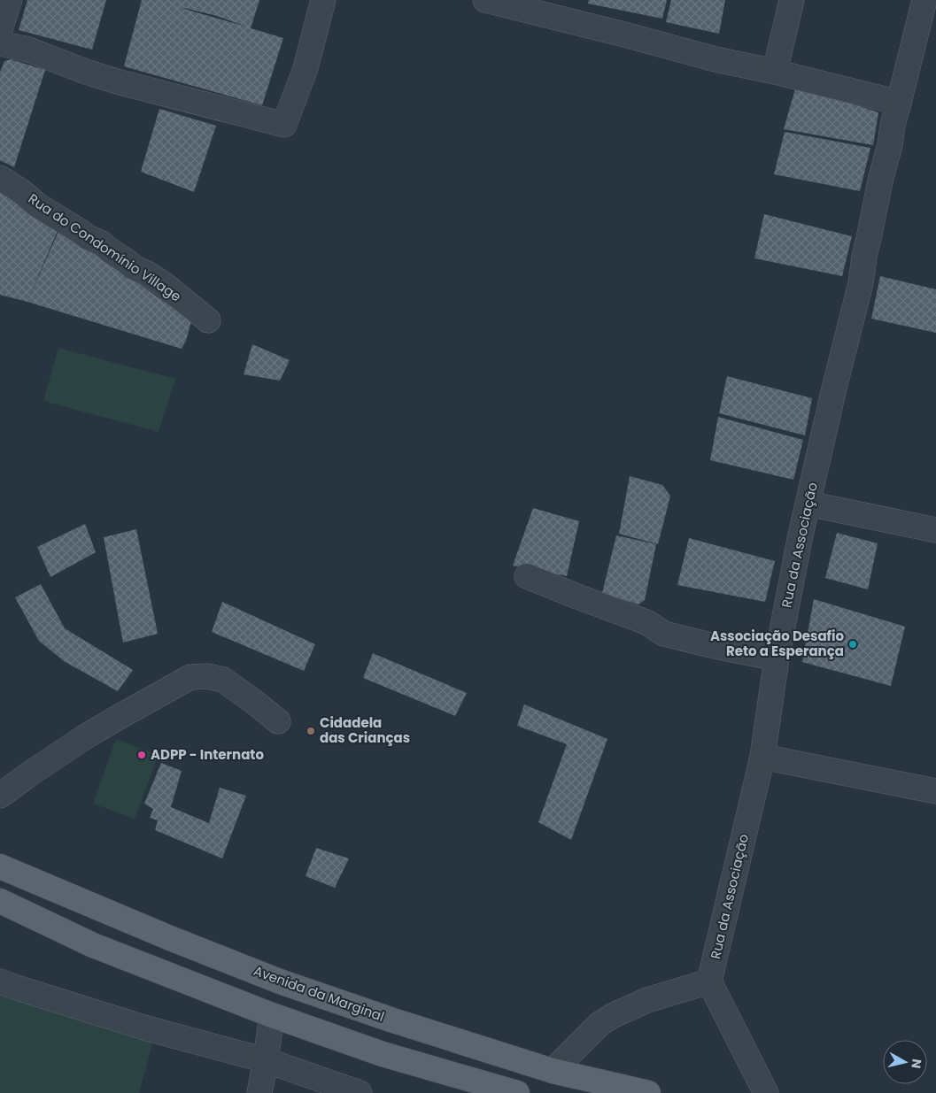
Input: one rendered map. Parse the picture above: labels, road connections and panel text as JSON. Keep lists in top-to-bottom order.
{
  "streets": {
    "main road": ["Avenida da Marginal"],
    "street": ["Rua do Condomínio Village", "Rua da Associação"]
  },
  "places": ["Associação Desafio Reto a Esperança", "Cidadela das Crianças", "ADPP - Internato"],
  "north": "right"
}
